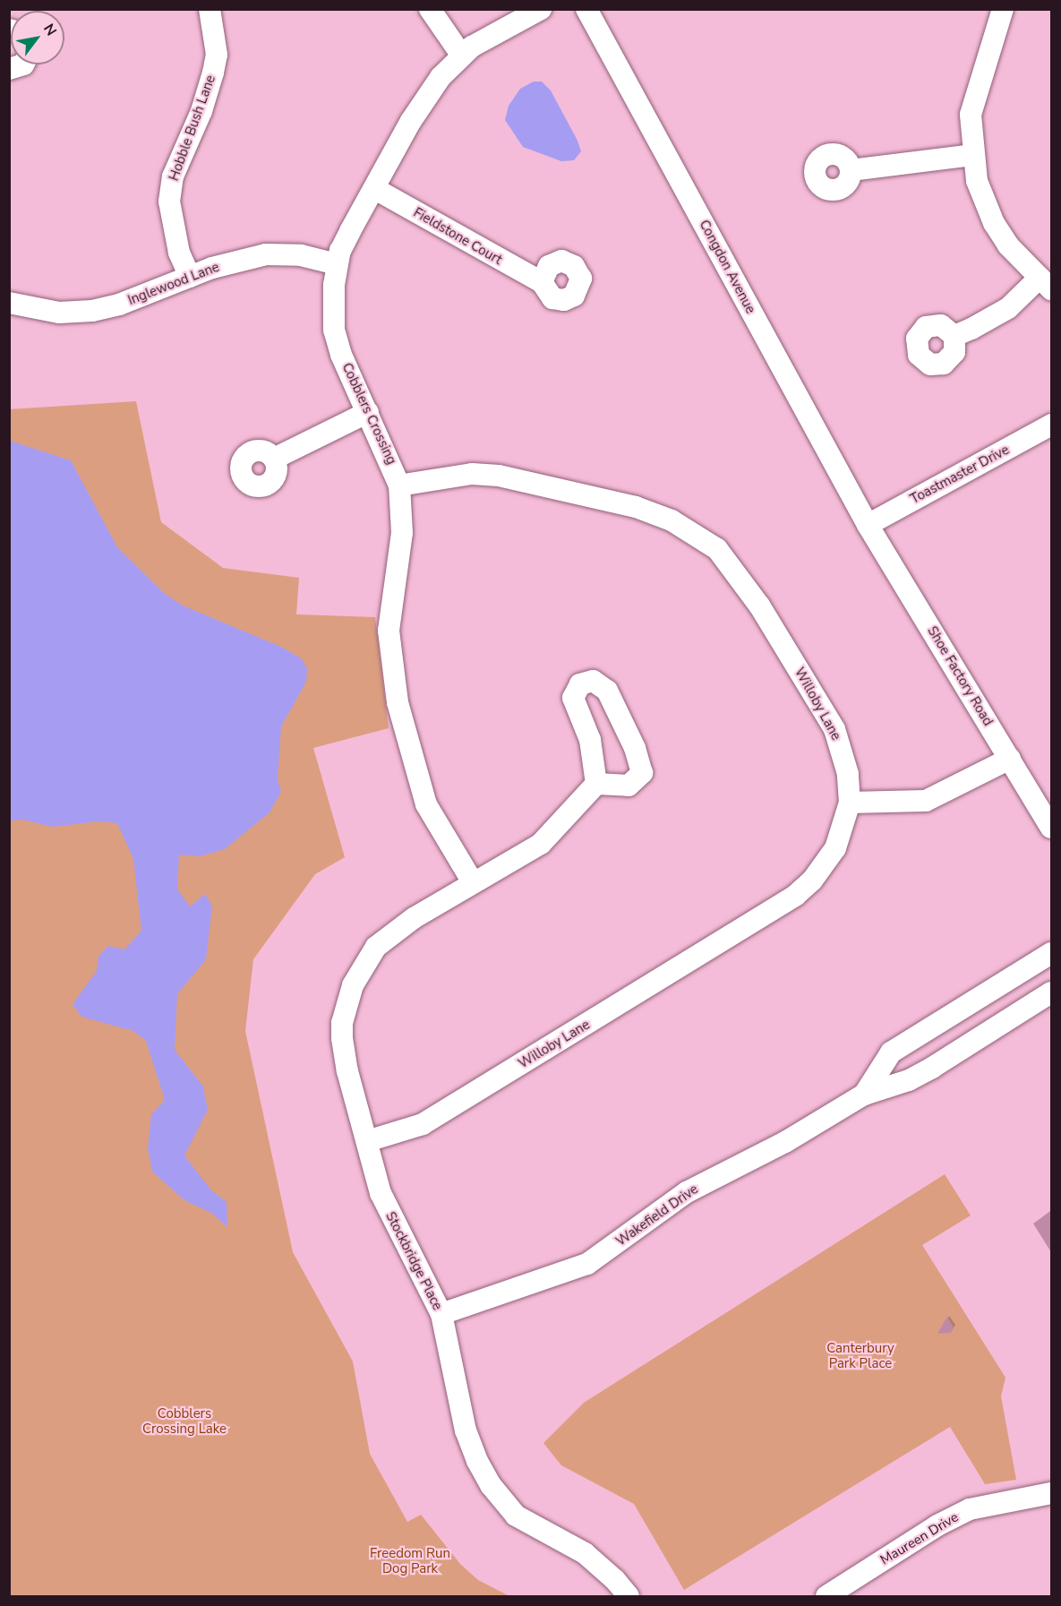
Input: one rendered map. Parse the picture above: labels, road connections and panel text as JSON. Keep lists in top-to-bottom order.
{
  "streets": {
    "street": [
      "Hobble Bush Lane",
      "Fieldstone Court",
      "Congdon Avenue",
      "Inglewood Lane",
      "Cobblers Crossing",
      "Toastmaster Drive",
      "Shoe Factory Road",
      "Willoby Lane",
      "Wakefield Drive",
      "Stockbridge Place",
      "Maureen Drive"
    ]
  },
  "crossings": [
    ["Hobble Bush Lane", "Inglewood Lane"],
    ["Fieldstone Court", "Cobblers Crossing"],
    ["Congdon Avenue", "Toastmaster Drive"],
    ["Congdon Avenue", "Shoe Factory Road"],
    ["Inglewood Lane", "Cobblers Crossing"],
    ["Cobblers Crossing", "Willoby Lane"],
    ["Cobblers Crossing", "Stockbridge Place"],
    ["Toastmaster Drive", "Shoe Factory Road"],
    ["Willoby Lane", "Stockbridge Place"],
    ["Wakefield Drive", "Stockbridge Place"]
  ],
  "parks": ["Canterbury Park Place", "Cobblers Crossing Lake", "Freedom Run Dog Park"],
  "north": "top right"
}
